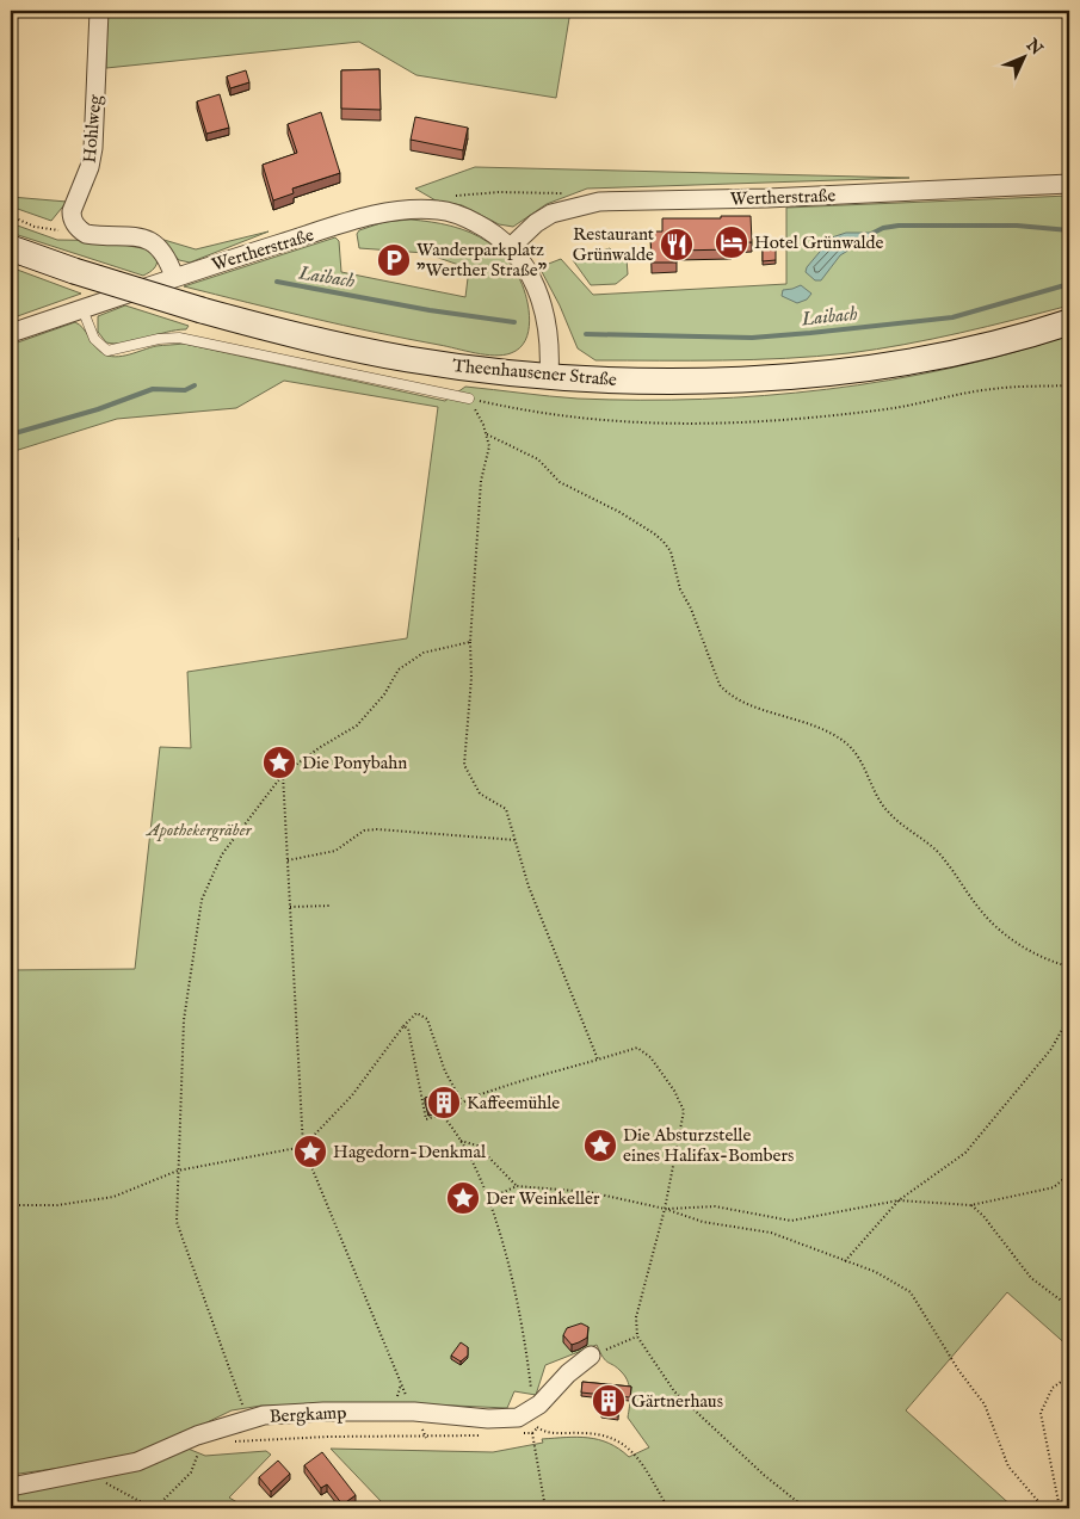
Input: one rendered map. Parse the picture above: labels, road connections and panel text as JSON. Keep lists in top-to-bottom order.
{
  "streets": {
    "main road": ["Theenhausener Straße"],
    "street": ["Hohlweg", "Wertherstraße", "Bergkamp"]
  },
  "crossings": [
    ["Wertherstraße", "Theenhausener Straße"]
  ],
  "water": ["Laibach"],
  "parks": ["Apothekergräber"],
  "places": {
    "hotel": ["Hotel Grünwalde"],
    "restaurant": ["Restaurant Grünwalde"],
    "parking": ["Wanderparkplatz \"Werther Straße\""],
    "place": [
      "Die Ponybahn",
      "Die Absturzstelle eines Halifax-Bombers",
      "Hagedorn-Denkmal",
      "Der Weinkeller"
    ],
    "building": ["Kaffeemühle", "Gärtnerhaus"]
  },
  "north": "top right"
}
